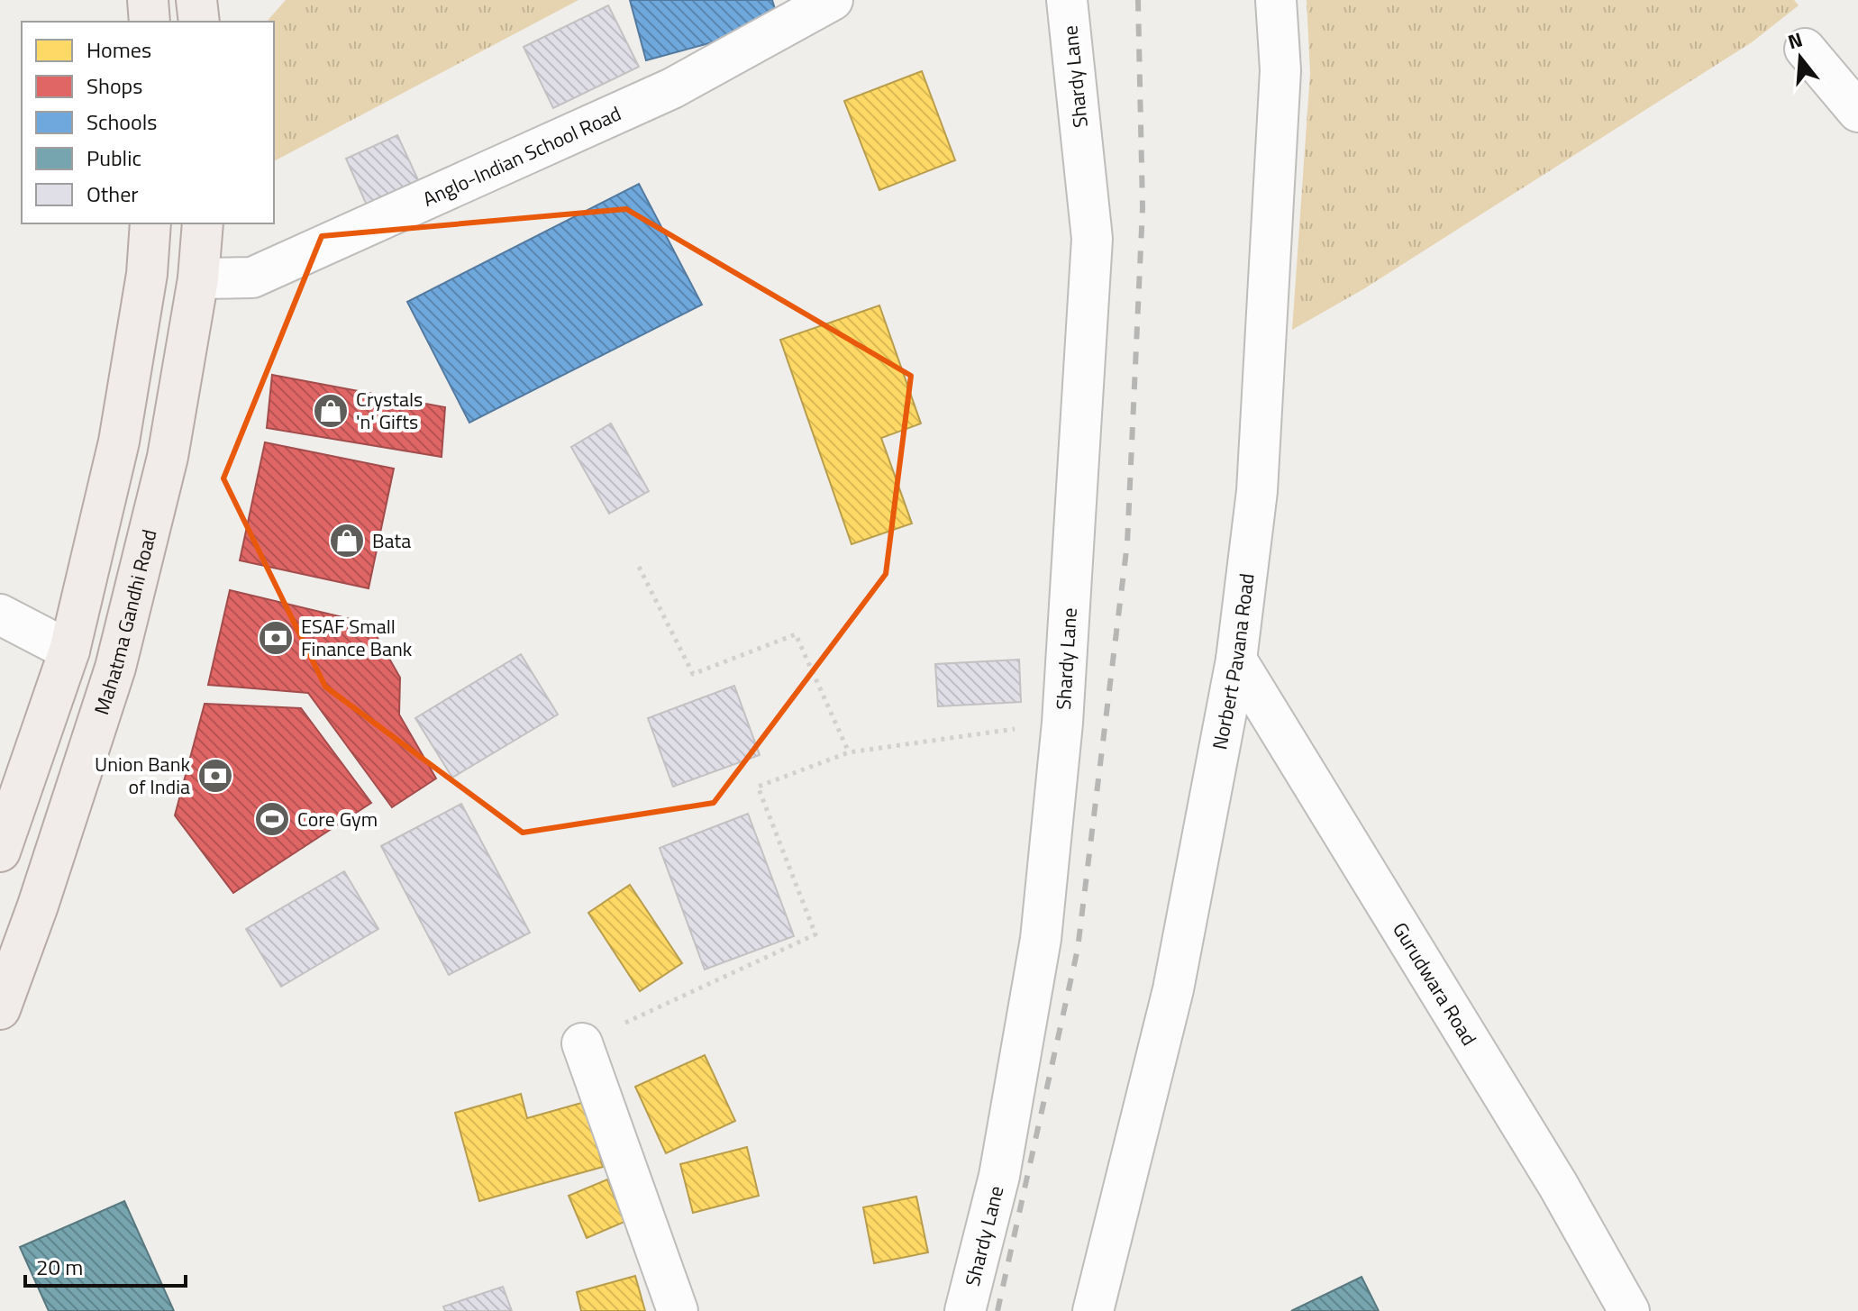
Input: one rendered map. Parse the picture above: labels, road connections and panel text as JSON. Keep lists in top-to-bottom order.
{
  "streets": {
    "main road": ["Mahatma Gandhi Road"],
    "street": [
      "Shardy Lane",
      "Anglo-Indian School Road",
      "Norbert Pavana Road",
      "Gurudwara Road"
    ]
  },
  "crossings": [
    ["Anglo-Indian School Road", "Mahatma Gandhi Road"],
    ["Norbert Pavana Road", "Gurudwara Road"]
  ],
  "places": {
    "shop": ["Crystals 'n' Gifts", "Bata"],
    "bank": ["ESAF Small Finance Bank", "Union Bank of India"],
    "sports": ["Core Gym"]
  },
  "legend": [
    "Homes",
    "Shops",
    "Schools",
    "Public",
    "Other"
  ],
  "scale_bar": "20 m",
  "north": "top"
}
